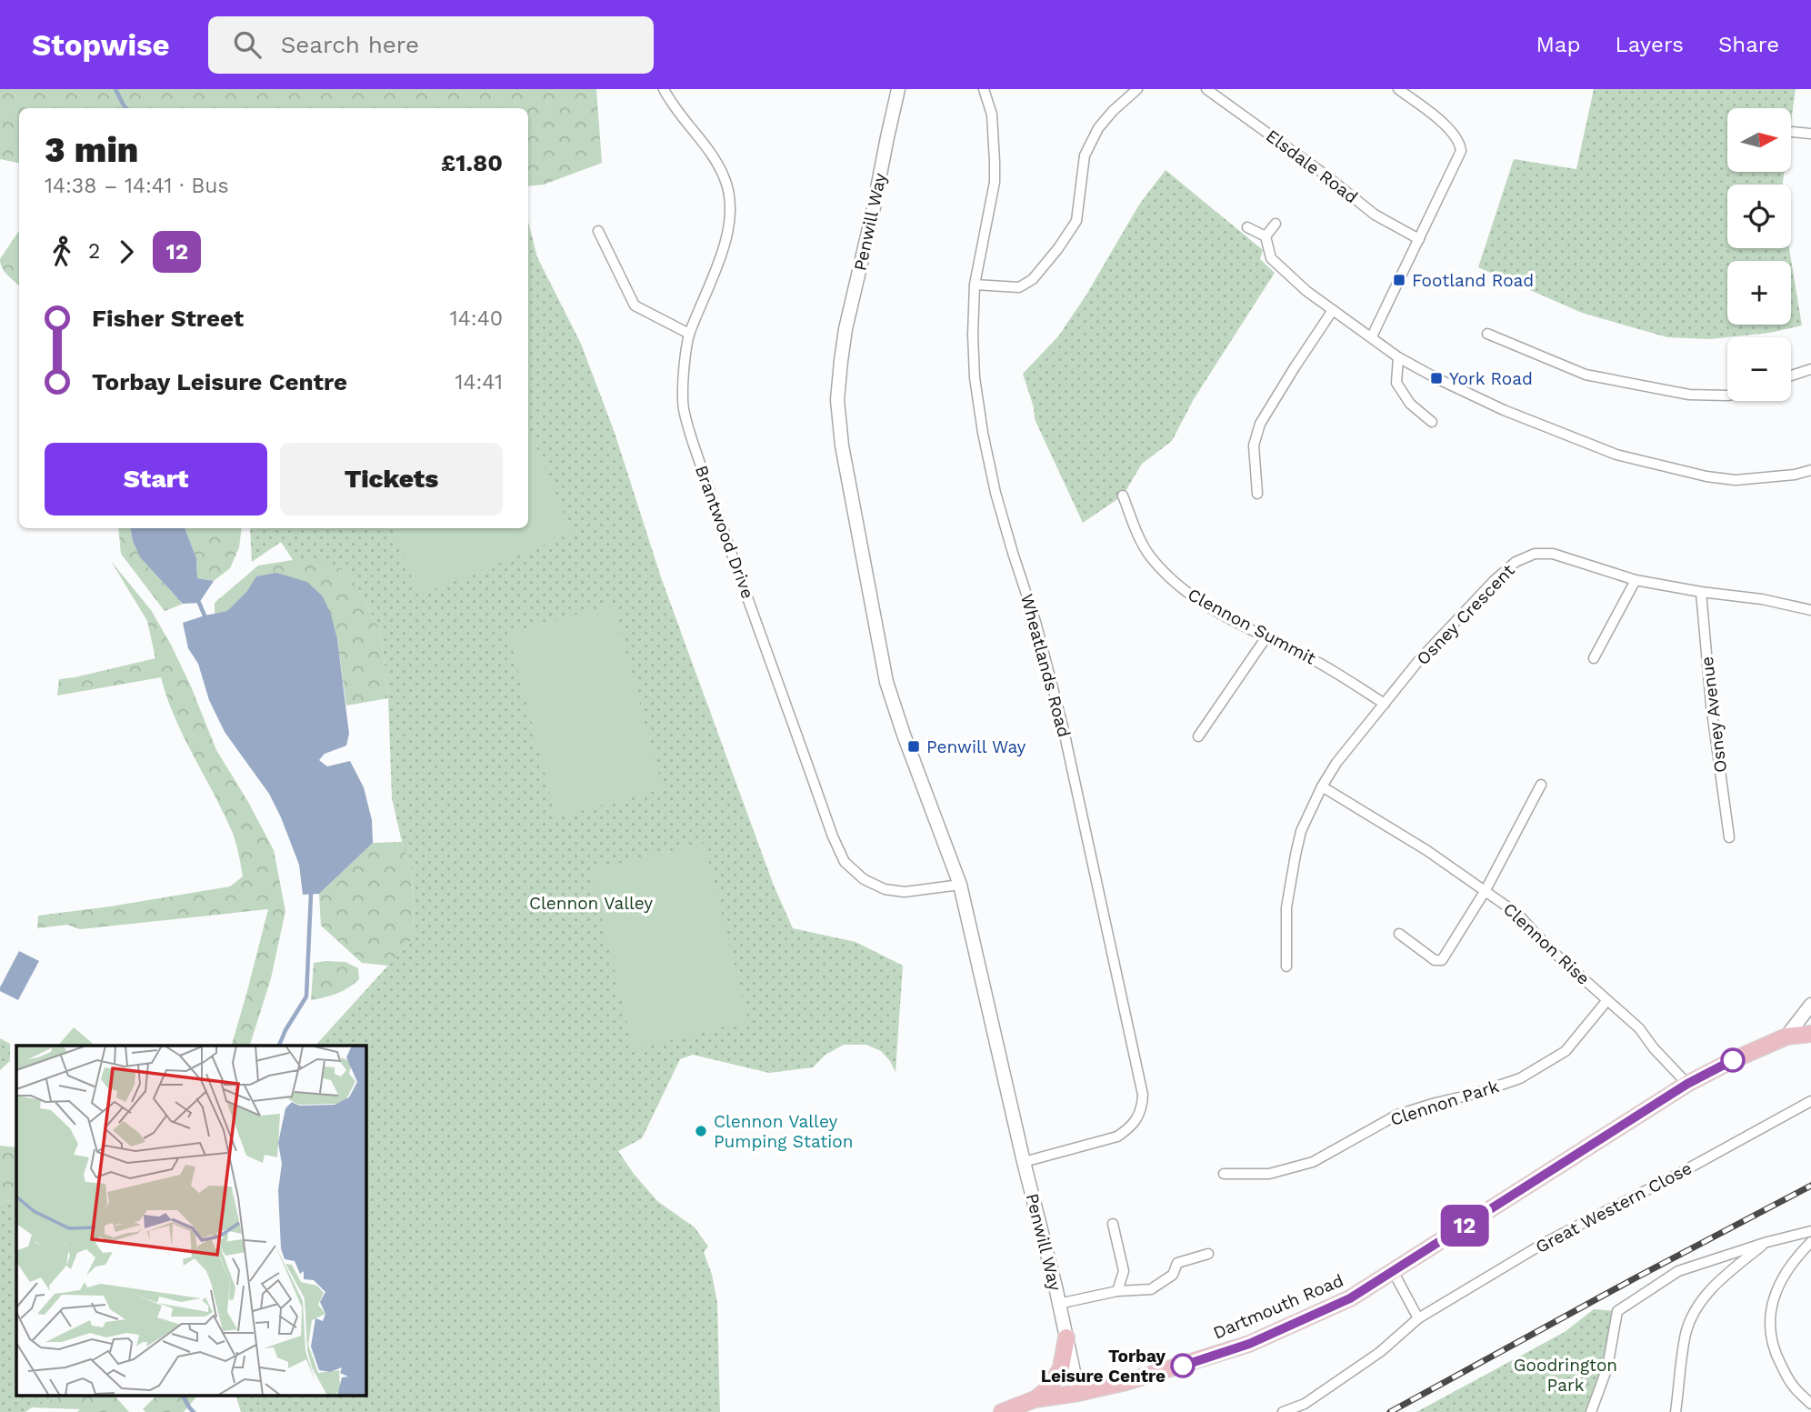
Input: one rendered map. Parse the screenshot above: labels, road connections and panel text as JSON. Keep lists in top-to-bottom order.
{
  "streets": {
    "main road": ["Dartmouth Road"],
    "street": [
      "Elsdale Road",
      "Penwill Way",
      "Brantwood Drive",
      "Osney Crescent",
      "Clennon Summit",
      "Wheatlands Road",
      "Osney Avenue",
      "Clennon Rise",
      "Clennon Park",
      "Great Western Close"
    ]
  },
  "crossings": [
    ["Penwill Way", "Brantwood Drive"],
    ["Penwill Way", "Wheatlands Road"],
    ["Penwill Way", "Dartmouth Road"],
    ["Osney Crescent", "Clennon Summit"],
    ["Osney Crescent", "Osney Avenue"],
    ["Osney Crescent", "Clennon Rise"],
    ["Clennon Rise", "Clennon Park"],
    ["Clennon Rise", "Dartmouth Road"]
  ],
  "parks": ["Clennon Valley", "Goodrington Park"],
  "places": {
    "transit": ["Footland Road", "York Road", "Penwill Way"],
    "other": ["Clennon Valley Pumping Station", "Torbay Leisure Centre"]
  },
  "lines": ["bus line 12"],
  "north": "right",
  "page": {
    "header": "Stopwise",
    "search": "Search here",
    "nav": ["Map", "Layers", "Share"],
    "on_map": "12",
    "map_buttons": ["+", "−"],
    "heading": ["3 min", "14:38 – 14:41 · Bus", "£1.80"],
    "legs": ["2", "12"],
    "list": [
      {
        "name": "Fisher Street",
        "value": "14:40"
      },
      {
        "name": "Torbay Leisure Centre",
        "value": "14:41"
      }
    ],
    "buttons": ["Start", "Tickets"]
  }
}
